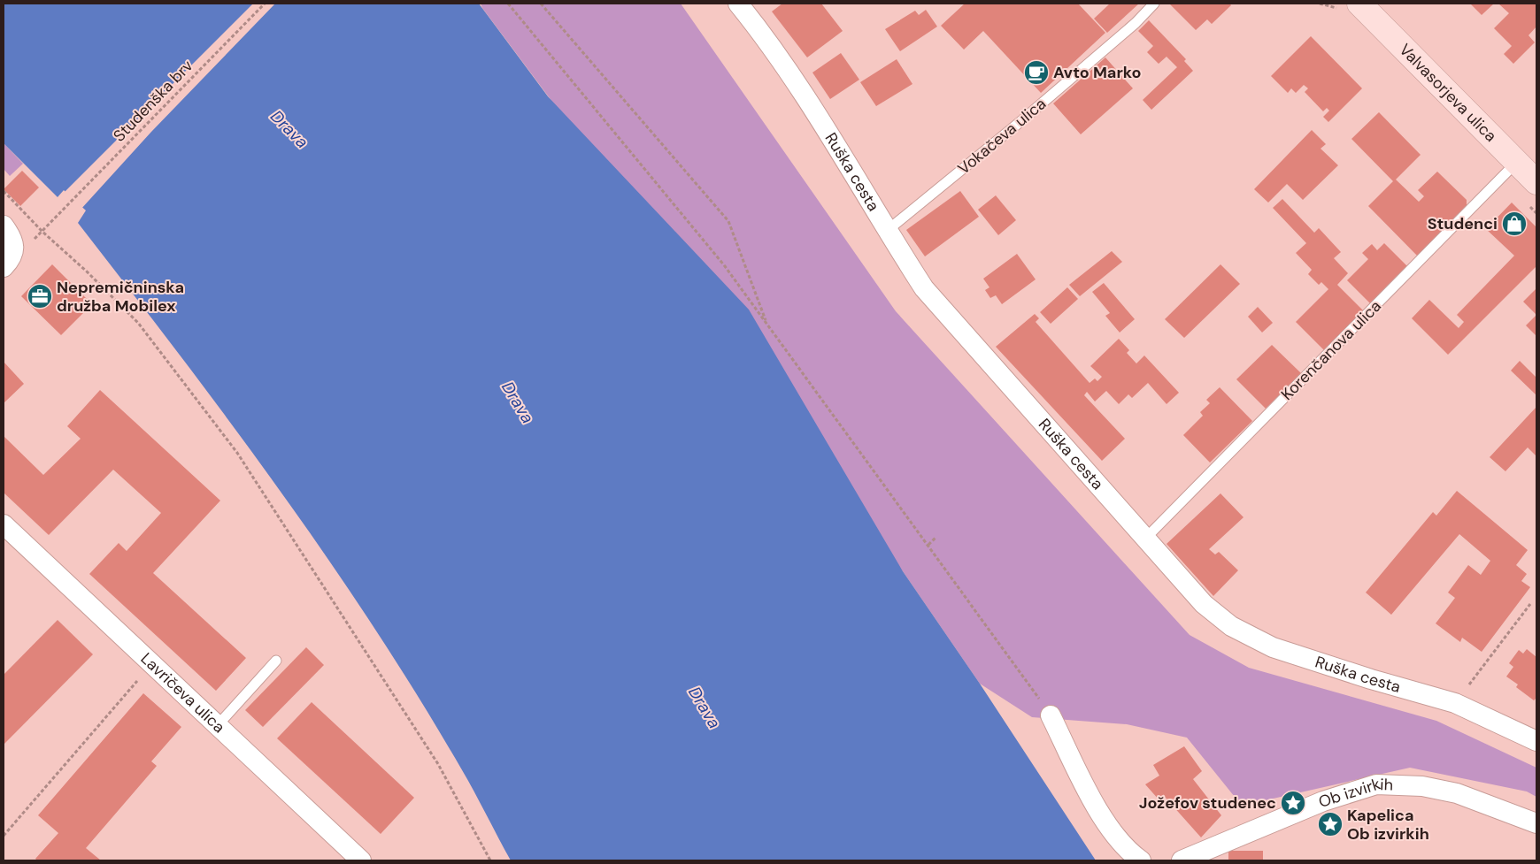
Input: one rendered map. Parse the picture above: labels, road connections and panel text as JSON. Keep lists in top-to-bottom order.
{
  "streets": {
    "street": [
      "Valvasorjeva ulica",
      "Ruška cesta",
      "Lavričeva ulica",
      "Ob izvirkih"
    ],
    "lane": ["Vokačeva ulica", "Korenčanova ulica"],
    "path": ["Studenška brv"]
  },
  "crossings": [
    ["Valvasorjeva ulica", "Korenčanova ulica"],
    ["Vokačeva ulica", "Ruška cesta"],
    ["Ruška cesta", "Korenčanova ulica"]
  ],
  "water": ["Drava"],
  "places": {
    "cafe": ["Avto Marko"],
    "shop": ["Studenci"],
    "office": ["Nepremičninska družba Mobilex"],
    "place": ["Jožefov studenec", "Kapelica Ob izvirkih"]
  }
}
